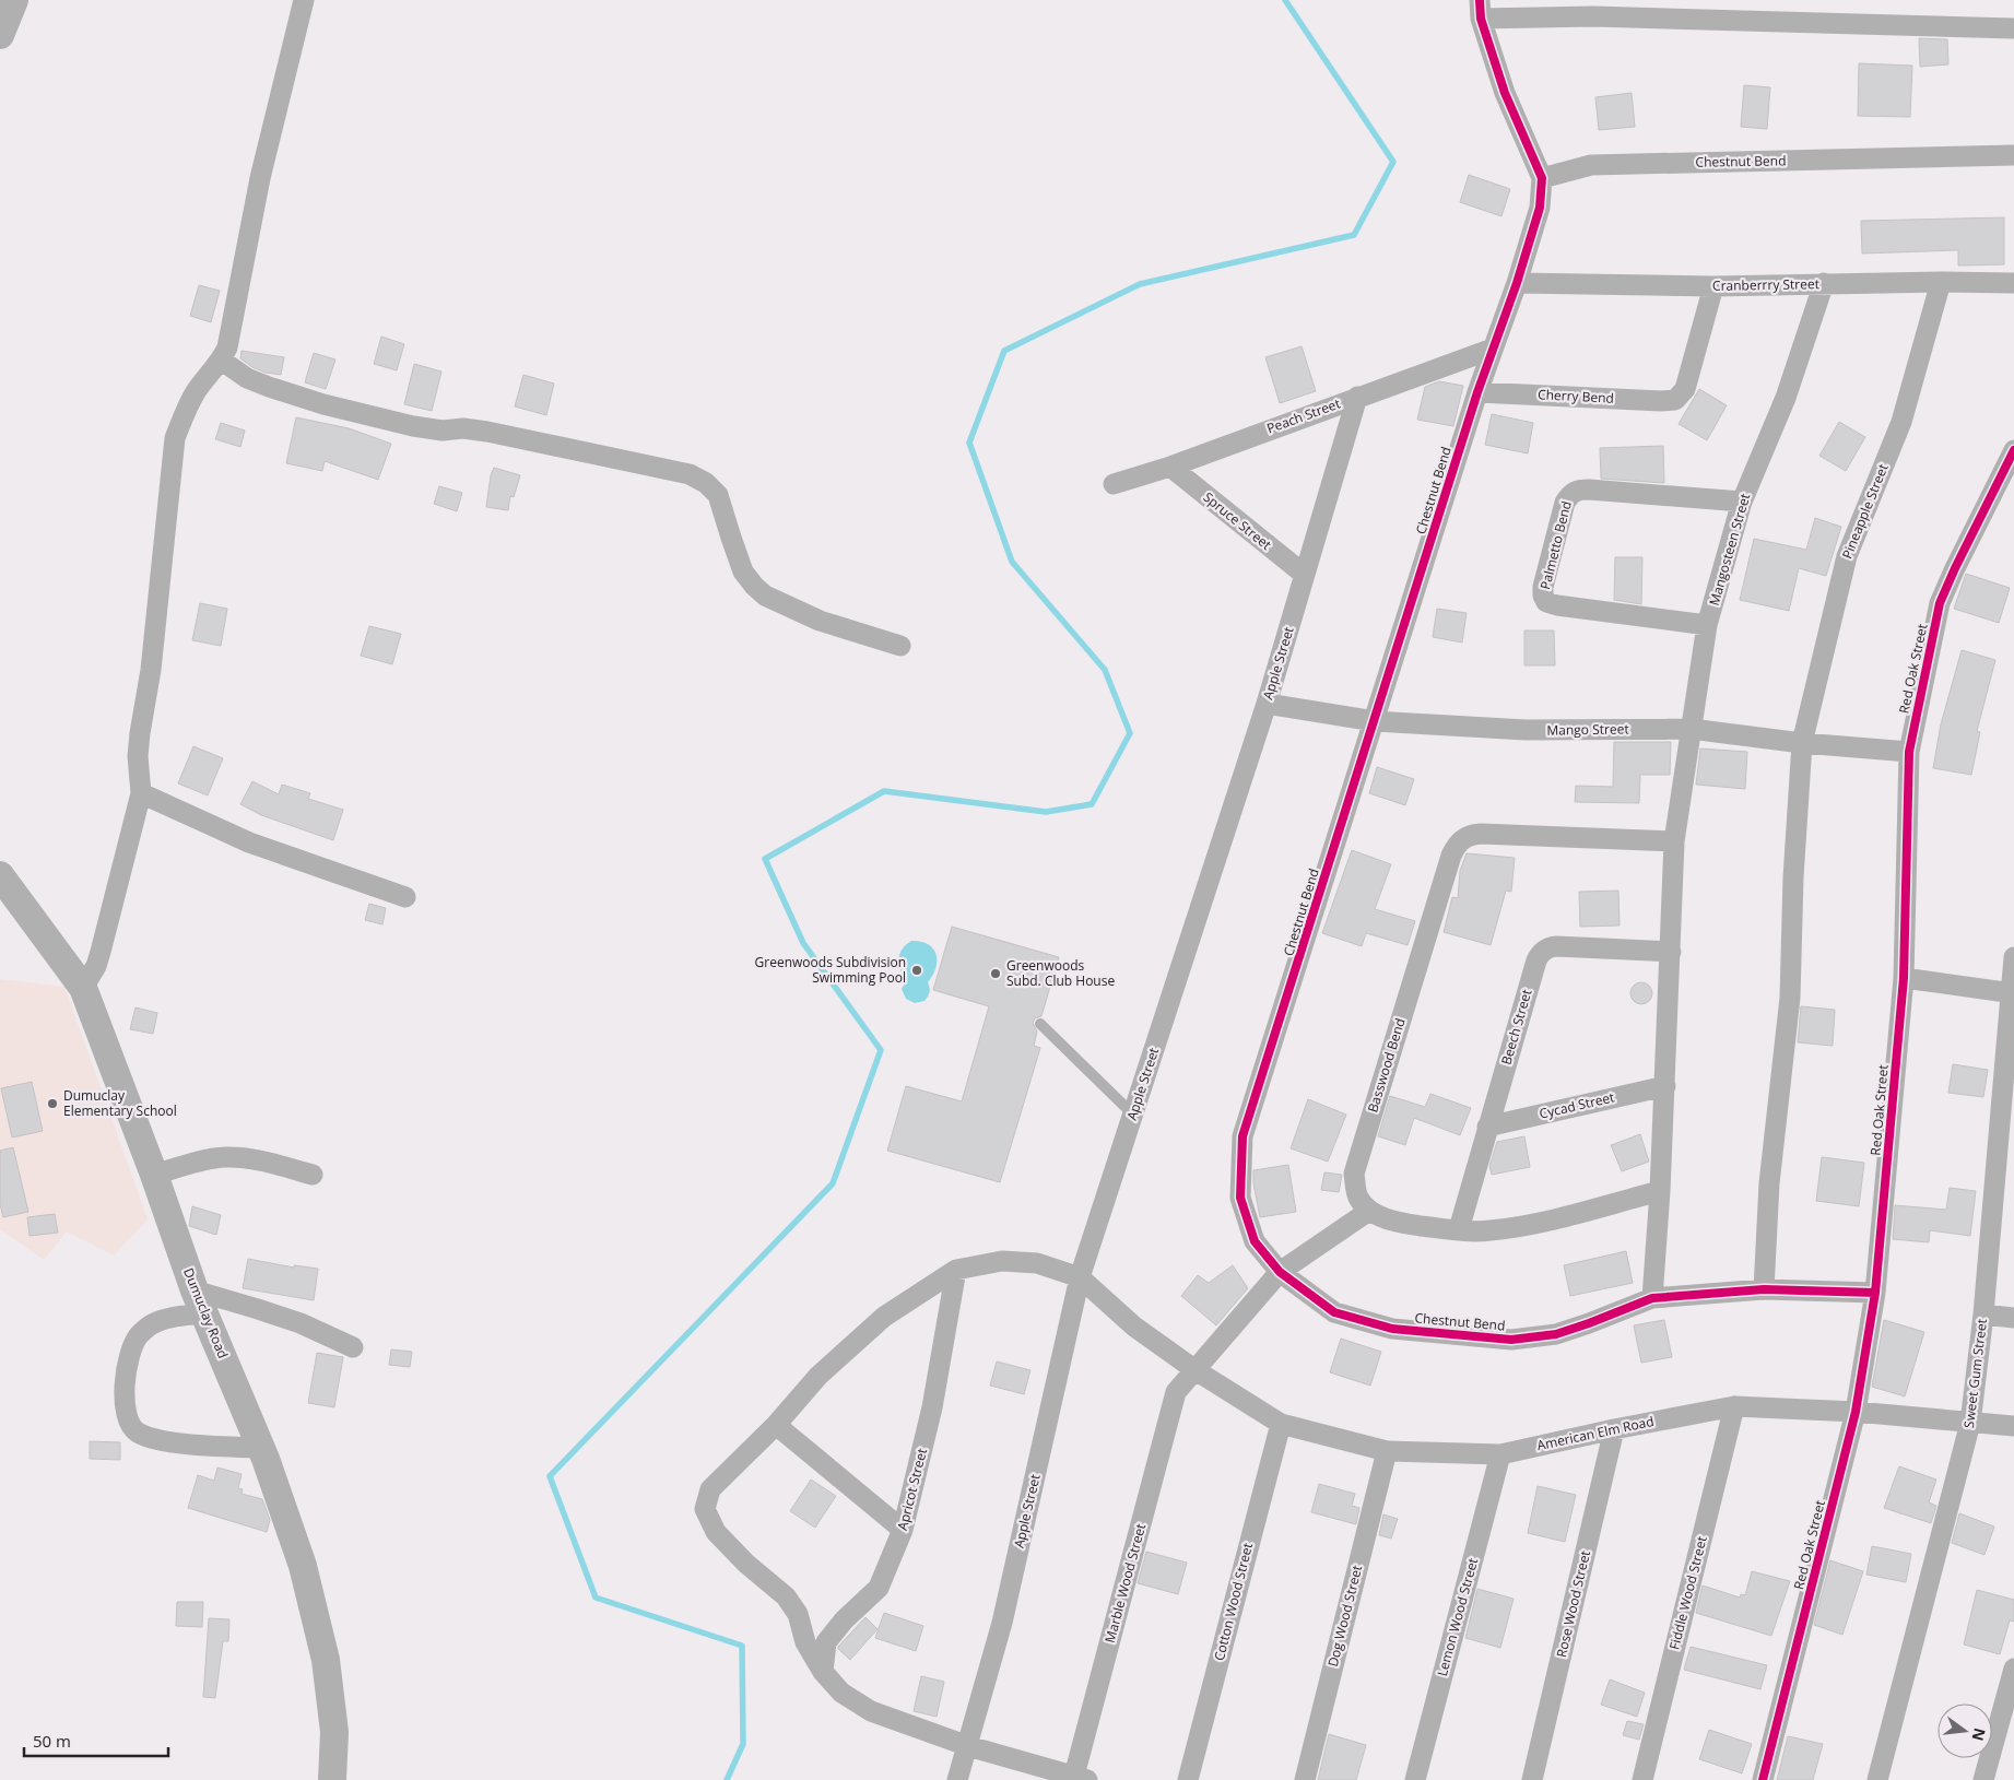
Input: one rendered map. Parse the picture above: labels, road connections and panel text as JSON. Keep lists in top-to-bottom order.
{
  "streets": {
    "street": [
      "Chestnut Bend",
      "Cranberrry Street",
      "Cherry Bend",
      "Peach Street",
      "Pineapple Street",
      "Spruce Street",
      "Palmetto Bend",
      "Mangosteen Street",
      "Apple Street",
      "Red Oak Street",
      "Mango Street",
      "Beech Street",
      "Basswood Bend",
      "Cycad Street",
      "Dumuclay Road",
      "Sweet Gum Street",
      "American Elm Road",
      "Apricot Street",
      "Marble Wood Street",
      "Fiddle Wood Street",
      "Cotton Wood Street",
      "Rose Wood Street",
      "Dog Wood Street",
      "Lemon Wood Street"
    ]
  },
  "crossings": [
    ["Chestnut Bend", "Cranberrry Street"],
    ["Chestnut Bend", "Cherry Bend"],
    ["Chestnut Bend", "Peach Street"],
    ["Chestnut Bend", "Pineapple Street"],
    ["Chestnut Bend", "Mangosteen Street"],
    ["Chestnut Bend", "Red Oak Street"],
    ["Chestnut Bend", "Mango Street"],
    ["Cranberrry Street", "Cherry Bend"],
    ["Cranberrry Street", "Pineapple Street"],
    ["Cranberrry Street", "Mangosteen Street"],
    ["Peach Street", "Spruce Street"],
    ["Peach Street", "Apple Street"],
    ["Pineapple Street", "Mango Street"],
    ["Spruce Street", "Apple Street"],
    ["Palmetto Bend", "Mangosteen Street"],
    ["Mangosteen Street", "Mango Street"],
    ["Mangosteen Street", "Beech Street"],
    ["Mangosteen Street", "Basswood Bend"],
    ["Mangosteen Street", "Cycad Street"],
    ["Apple Street", "Mango Street"],
    ["Red Oak Street", "Mango Street"],
    ["Red Oak Street", "American Elm Road"],
    ["Beech Street", "Cycad Street"],
    ["Sweet Gum Street", "American Elm Road"],
    ["American Elm Road", "Marble Wood Street"],
    ["American Elm Road", "Fiddle Wood Street"],
    ["American Elm Road", "Cotton Wood Street"],
    ["American Elm Road", "Rose Wood Street"],
    ["American Elm Road", "Dog Wood Street"],
    ["American Elm Road", "Lemon Wood Street"]
  ],
  "places": ["Greenwoods Subdivision Swimming Pool", "Greenwoods Subd. Club House", "Dumuclay Elementary School"],
  "scale_bar": "50 m",
  "north": "right"
}
